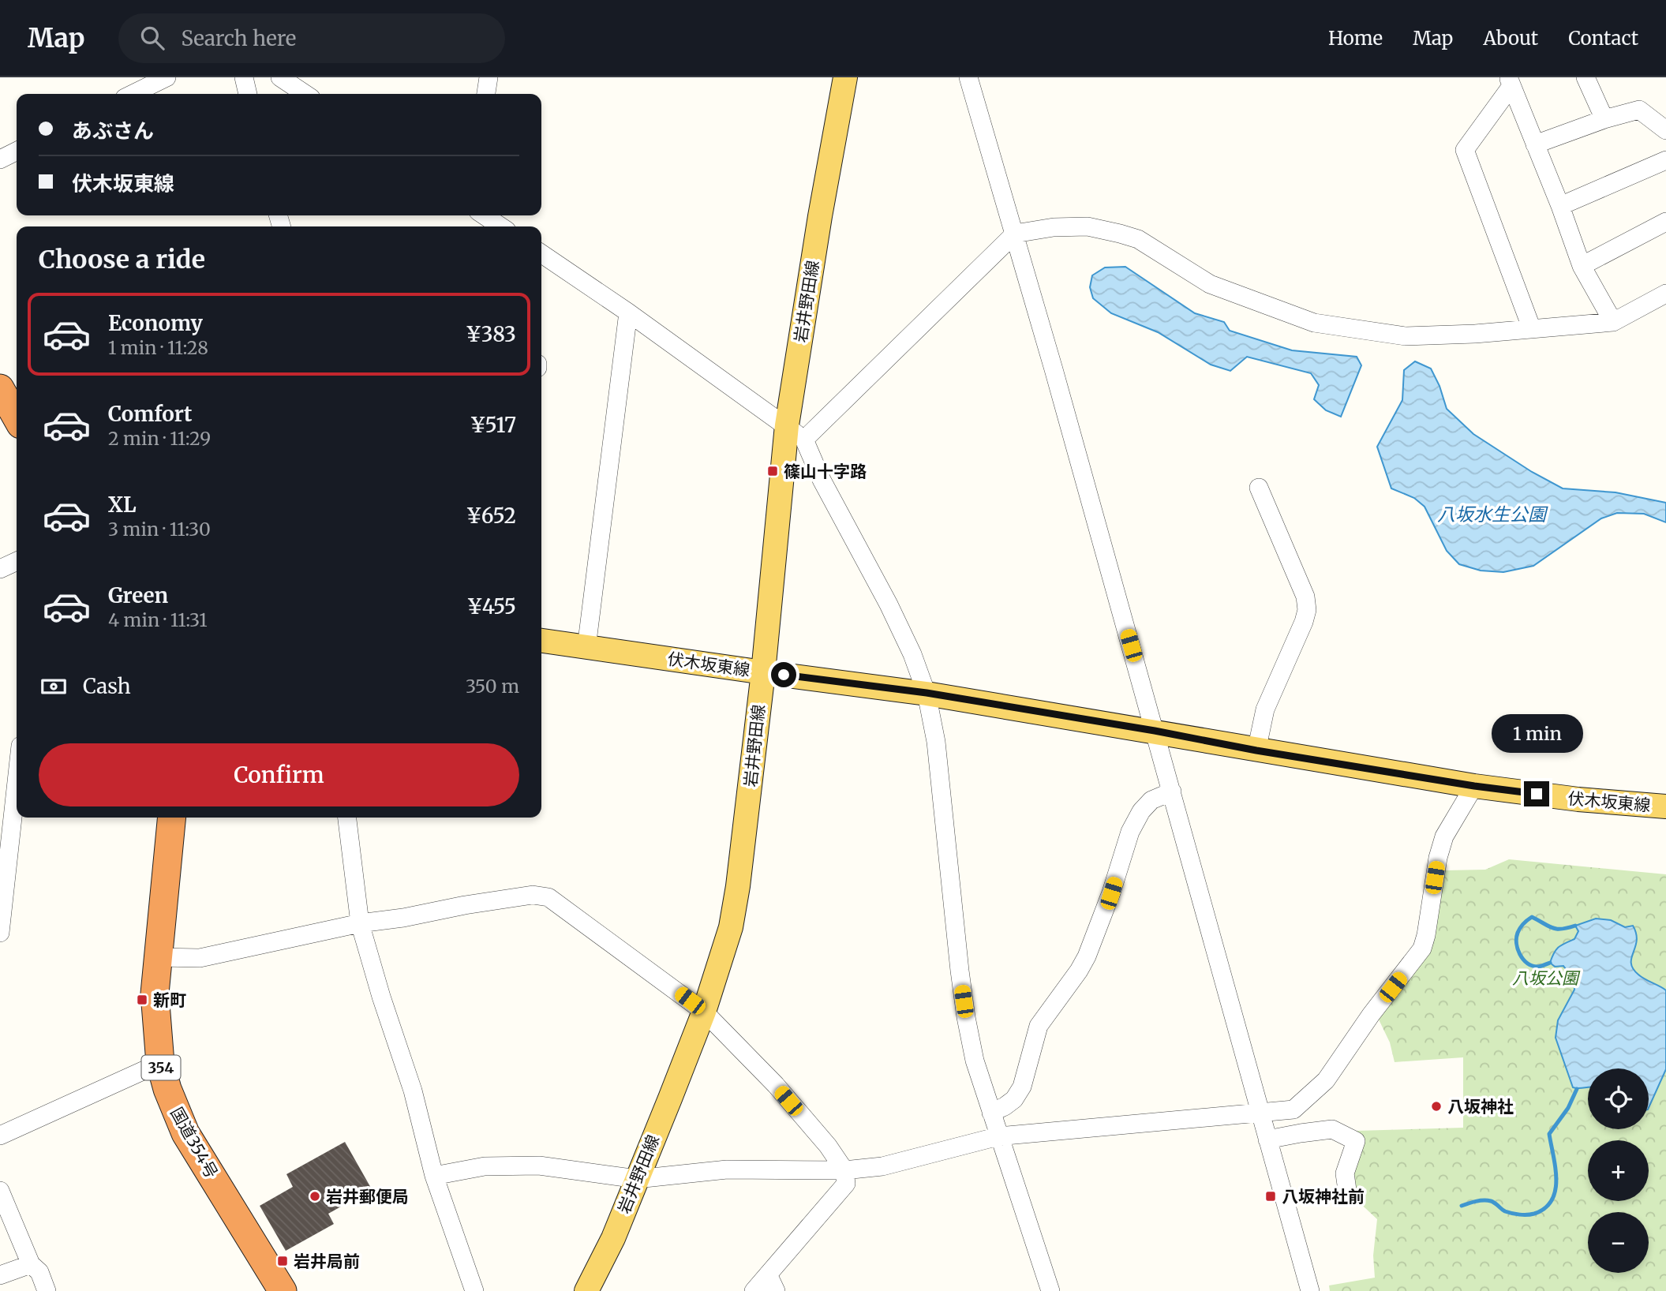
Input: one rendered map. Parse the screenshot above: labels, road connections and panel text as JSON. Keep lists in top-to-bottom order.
{
  "streets": {
    "highway": ["354", "国道354号"],
    "main road": ["岩井野田線", "伏木坂東線"]
  },
  "crossings": [
    ["岩井野田線", "伏木坂東線"]
  ],
  "water": ["八坂水生公園"],
  "parks": ["八坂公園"],
  "places": {
    "transit": [
      "篠山十字路",
      "新町",
      "八坂神社前",
      "岩井局前"
    ],
    "other": ["八坂神社", "岩井郵便局"]
  },
  "page": {
    "header": "Map",
    "search": "Search here",
    "nav": [
      "Home",
      "Map",
      "About",
      "Contact"
    ],
    "banner": ["あぶさん", "伏木坂東線"],
    "heading": "Choose a ride",
    "list": [
      {
        "name": "Economy",
        "note": "1 min · 11:28",
        "value": "¥383"
      },
      {
        "name": "Comfort",
        "note": "2 min · 11:29",
        "value": "¥517"
      },
      {
        "name": "XL",
        "note": "3 min · 11:30",
        "value": "¥652"
      },
      {
        "name": "Green",
        "note": "4 min · 11:31",
        "value": "¥455"
      }
    ],
    "pay": ["Cash", "350 m"],
    "bubble": "1 min",
    "buttons": "Confirm",
    "map_buttons": ["+", "−"]
  }
}
